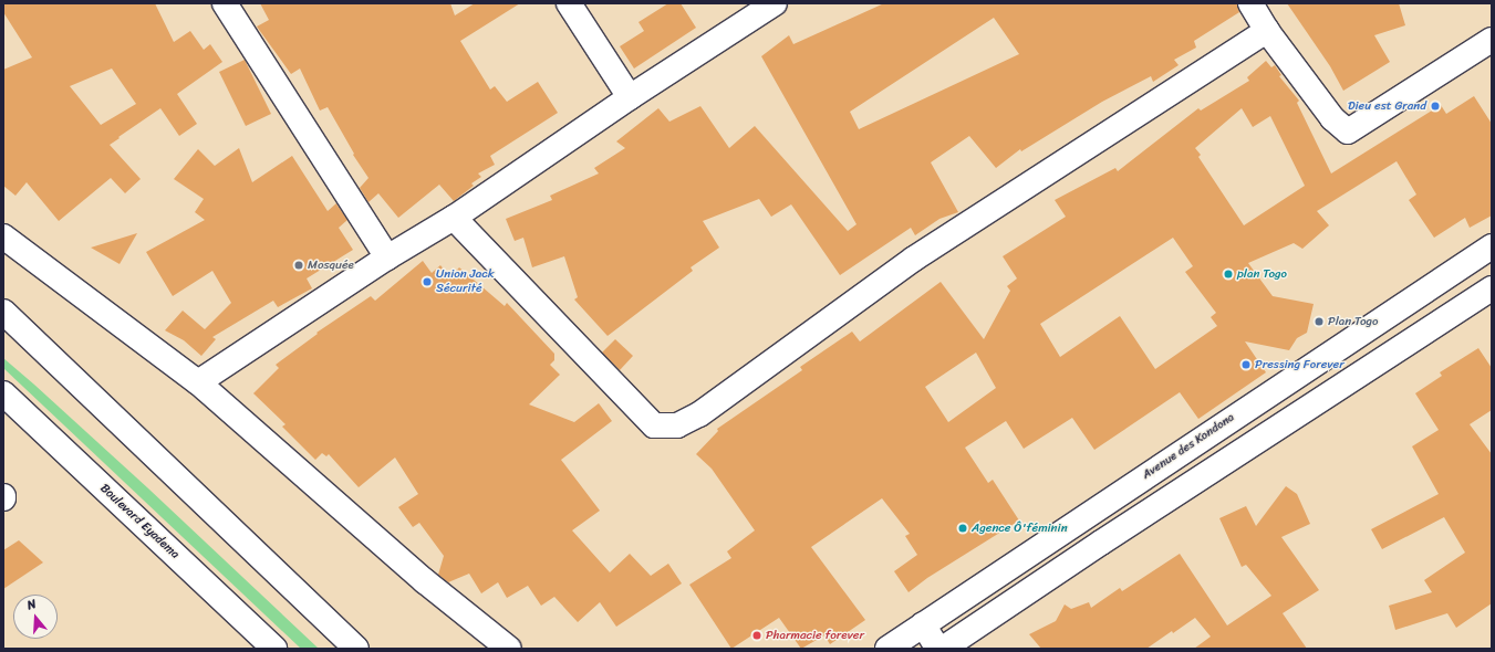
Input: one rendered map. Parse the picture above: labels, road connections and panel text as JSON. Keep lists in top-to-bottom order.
{
  "streets": {
    "main road": ["Avenue des Kondona", "Boulevard Eyadema"]
  },
  "places": [
    "Dieu est Grand",
    "Mosquée",
    "plan Togo",
    "Union Jack Sécurité",
    "Plan Togo",
    "Pressing Forever",
    "Agence Ô'féminin",
    "Pharmacie forever"
  ],
  "north": "top"
}
